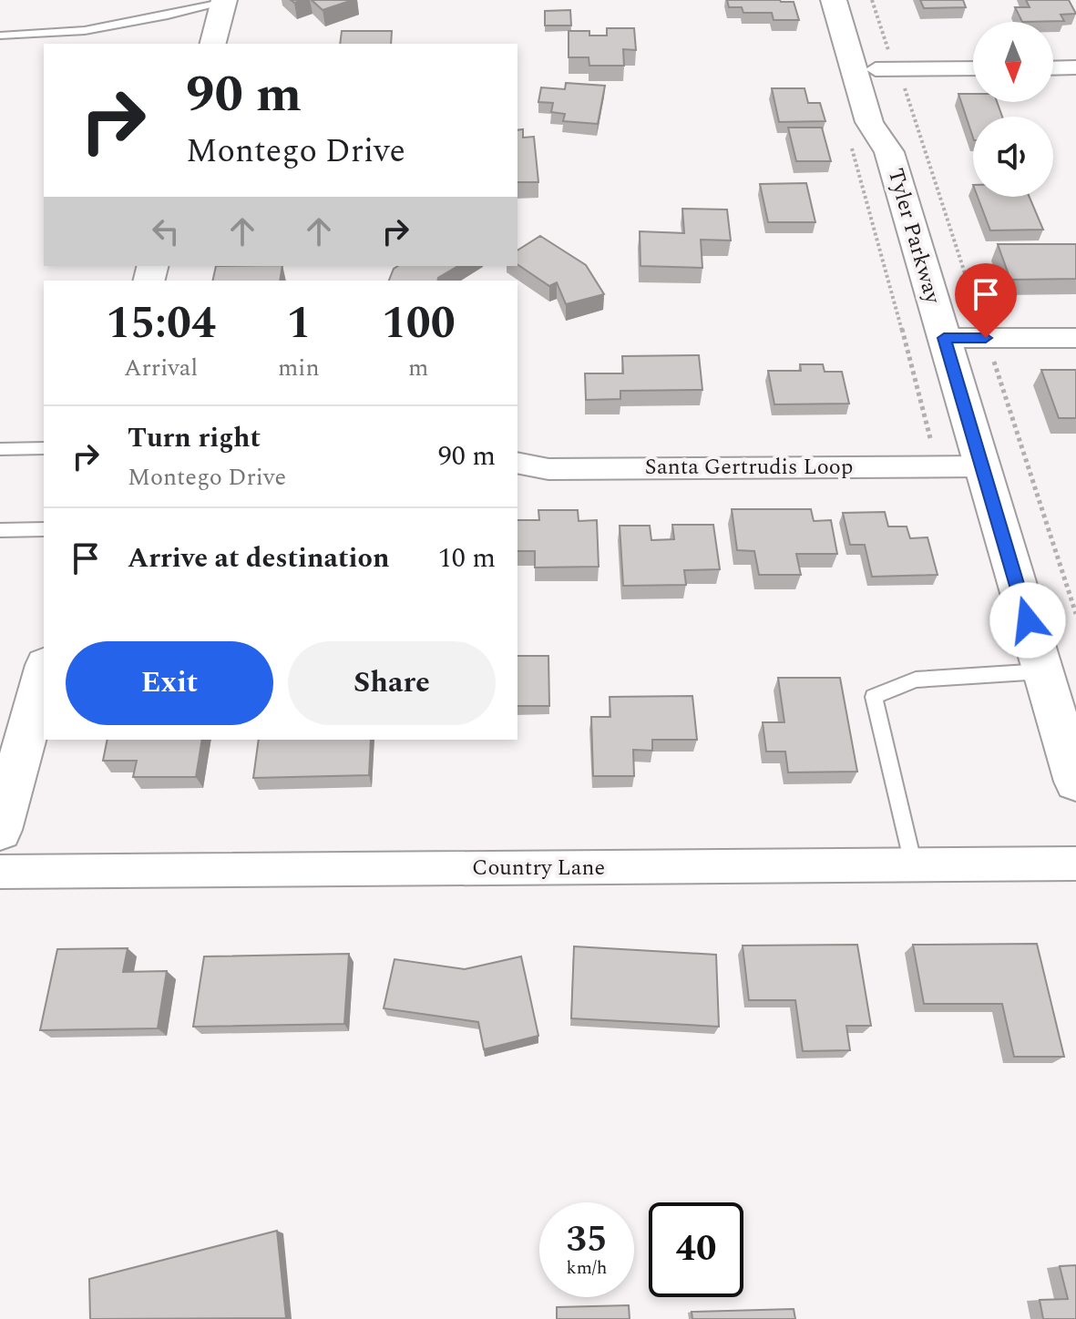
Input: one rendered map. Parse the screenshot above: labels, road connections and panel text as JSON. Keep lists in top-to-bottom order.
{
  "streets": {
    "street": ["Tyler Parkway", "Santa Gertrudis Loop", "Country Lane"]
  },
  "crossings": [
    ["Tyler Parkway", "Santa Gertrudis Loop"]
  ],
  "north": "bottom",
  "page": {
    "turn": ["90 m", "Montego Drive"],
    "eta": [
      "15:04",
      "Arrival",
      "1",
      "min",
      "100",
      "m"
    ],
    "list": [
      {
        "name": "Turn right",
        "note": "Montego Drive",
        "value": "90 m"
      },
      {
        "name": "Arrive at destination",
        "value": "10 m"
      }
    ],
    "buttons": ["Exit", "Share"],
    "speed": "35 km/h",
    "limit": "40"
  }
}
